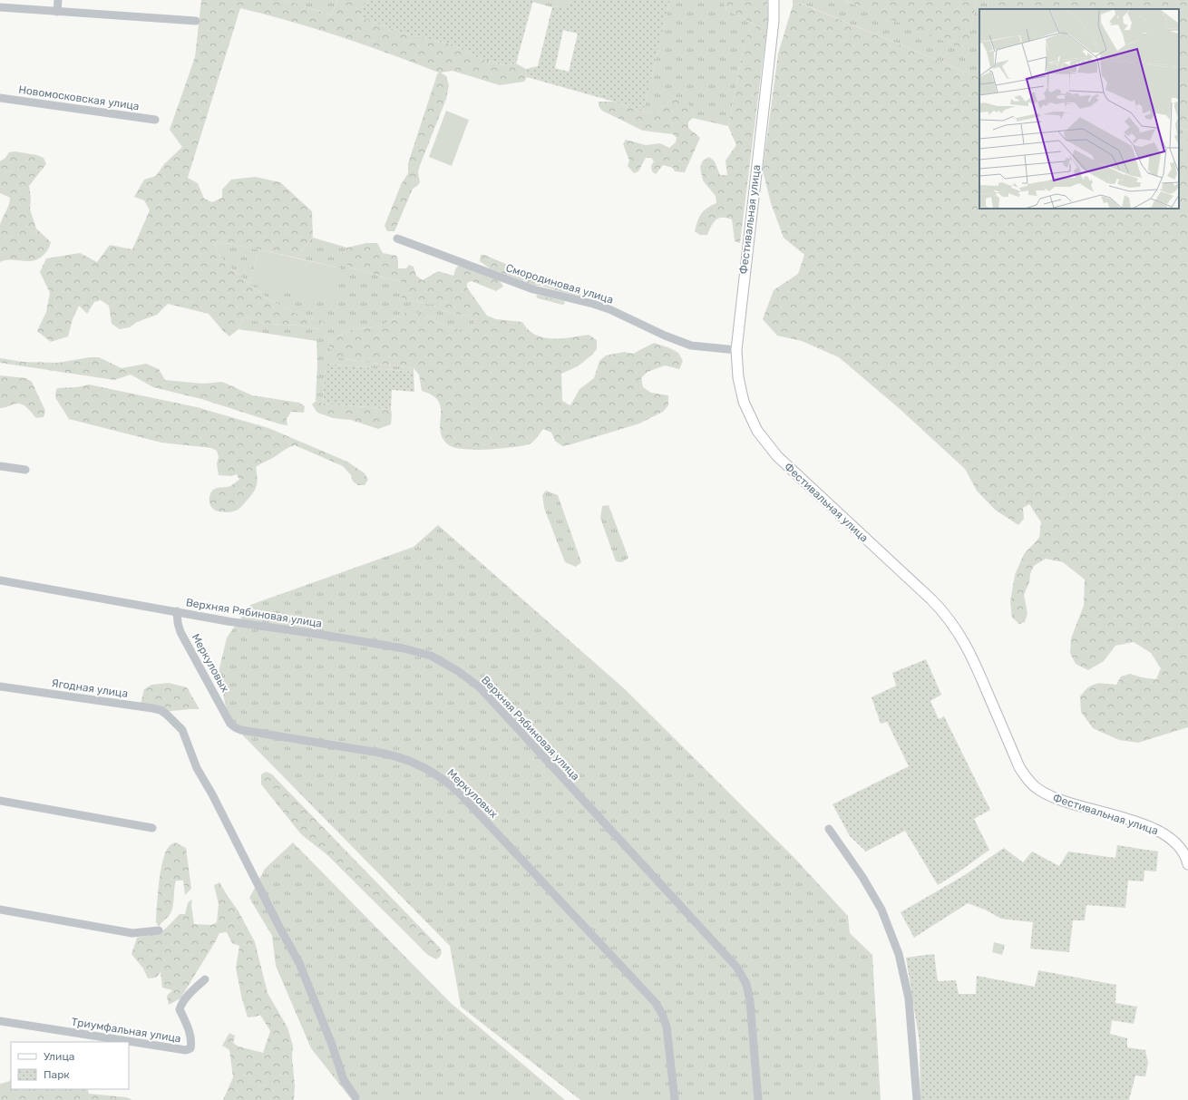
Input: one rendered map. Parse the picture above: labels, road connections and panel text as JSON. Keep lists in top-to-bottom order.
{
  "streets": {
    "main road": ["Фестивальная улица"],
    "street": [
      "Новомосковская улица",
      "Смородиновая улица",
      "Верхняя Рябиновая улица",
      "Меркуловых",
      "Ягодная улица",
      "Триумфальная улица"
    ]
  },
  "crossings": [
    ["Фестивальная улица", "Смородиновая улица"],
    ["Верхняя Рябиновая улица", "Меркуловых"]
  ],
  "legend": ["Улица", "Парк"]
}
